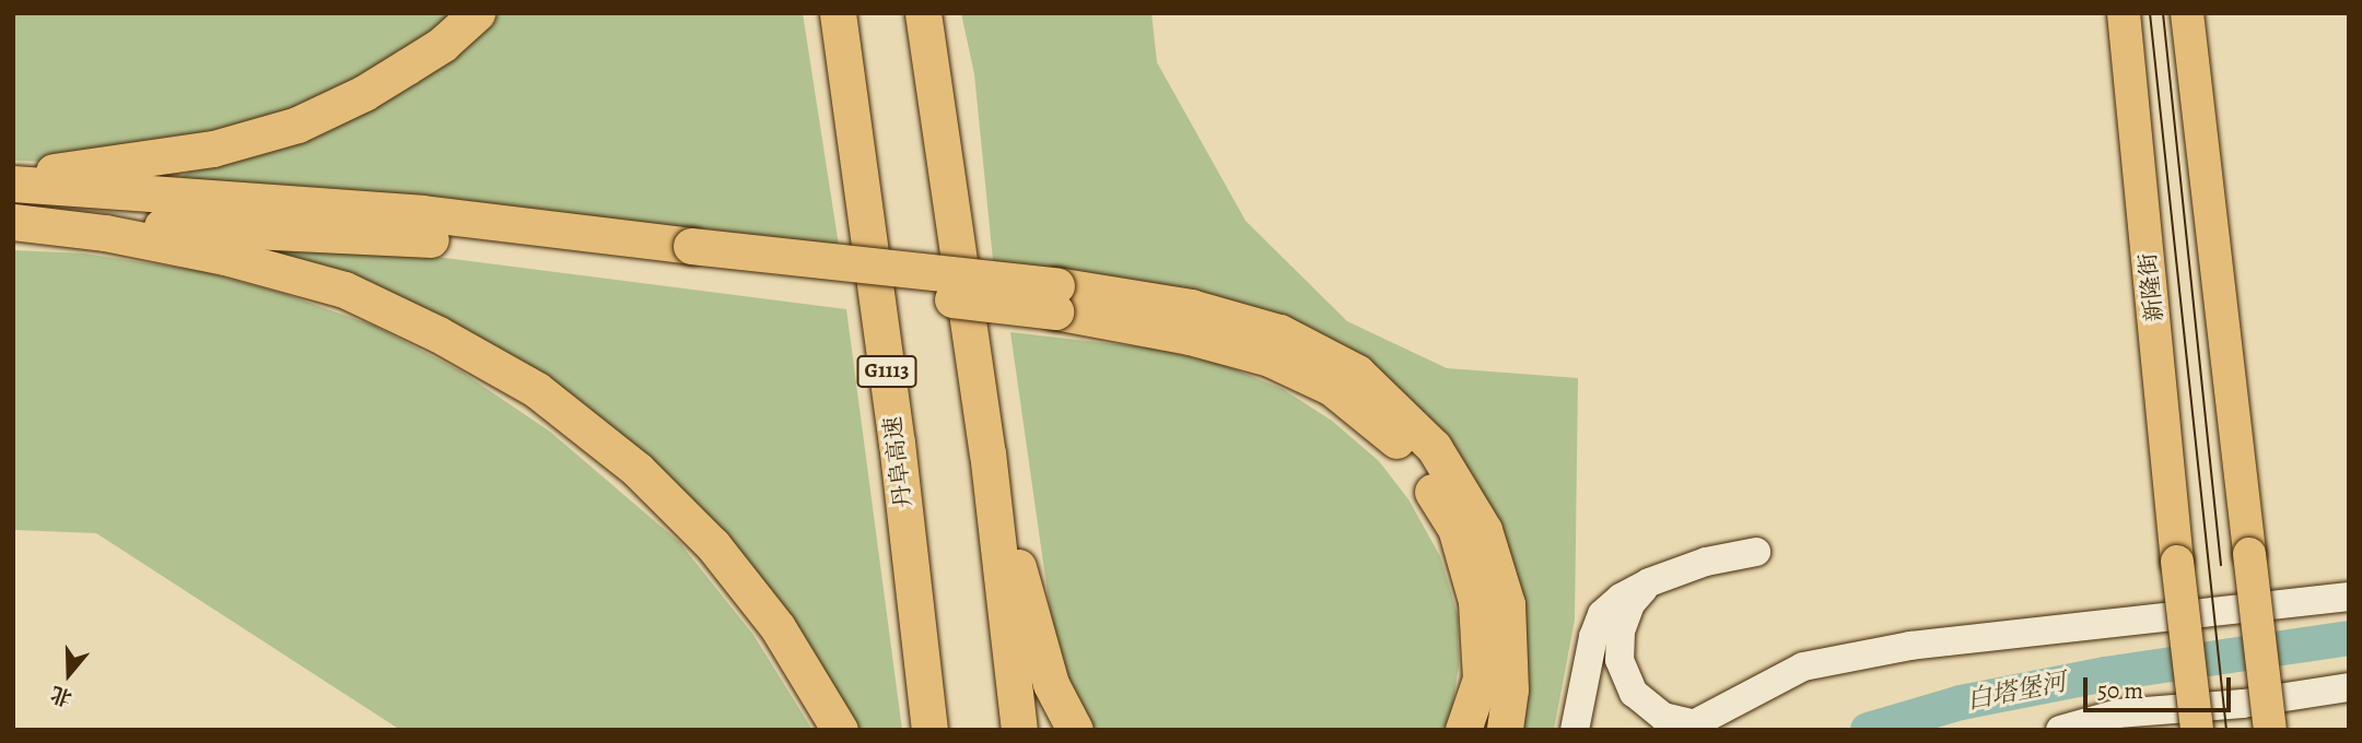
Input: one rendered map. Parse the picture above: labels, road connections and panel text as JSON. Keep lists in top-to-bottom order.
{
  "streets": {
    "highway": ["G1113", "丹阜高速"],
    "main road": ["新隆街"]
  },
  "water": ["白塔堡河"],
  "scale_bar": "50 m",
  "north": "bottom"
}
